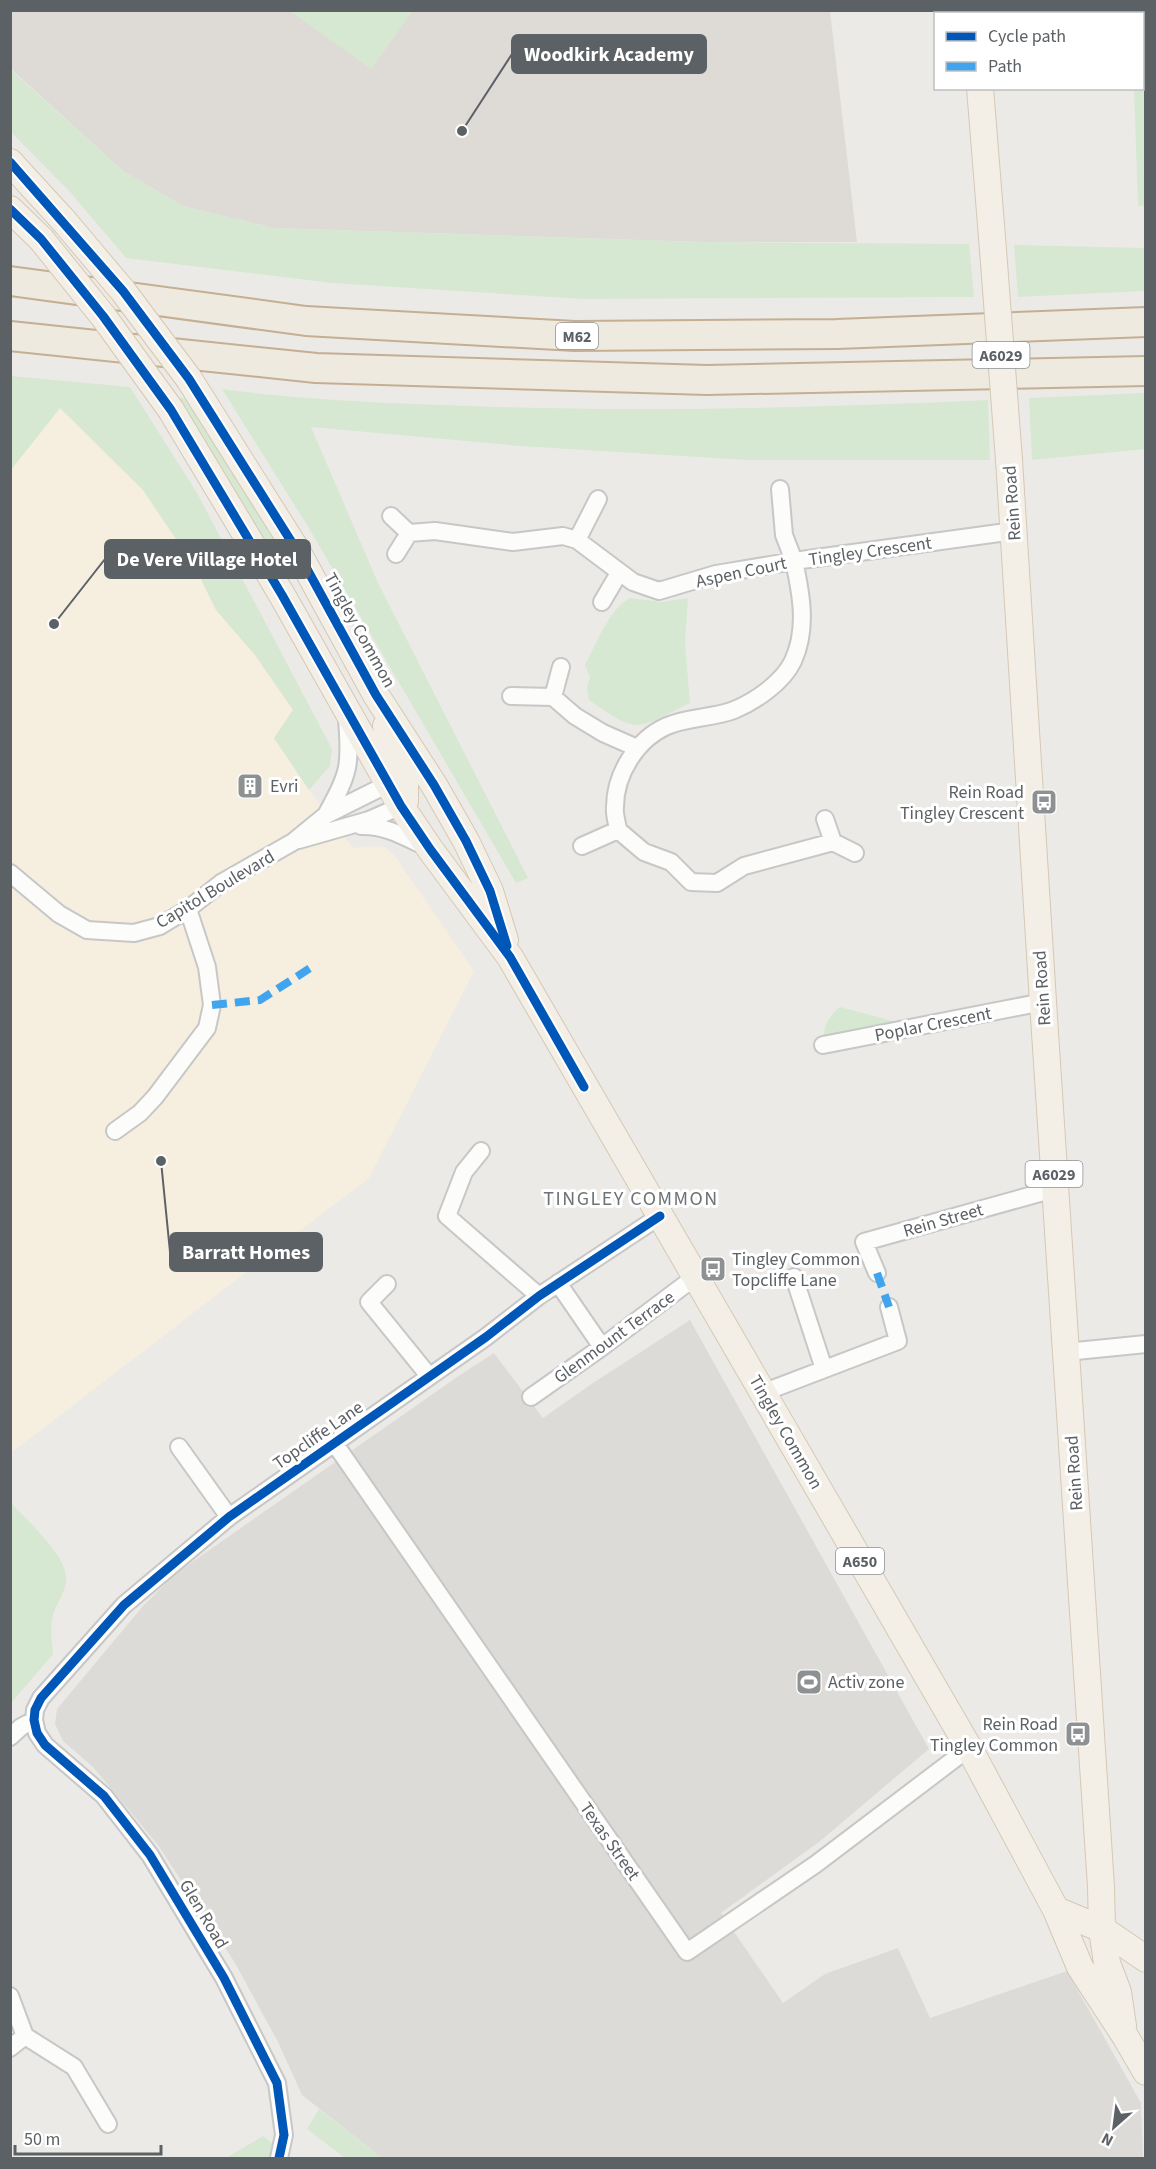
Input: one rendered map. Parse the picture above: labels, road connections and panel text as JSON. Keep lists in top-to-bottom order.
{
  "streets": {
    "highway": ["M62"],
    "main road": [
      "A6029",
      "Rein Road",
      "Tingley Common",
      "A650"
    ],
    "street": [
      "Tingley Crescent",
      "Aspen Court",
      "Capitol Boulevard",
      "Poplar Crescent",
      "Rein Street",
      "Glenmount Terrace",
      "Topcliffe Lane",
      "Texas Street",
      "Glen Road"
    ]
  },
  "crossings": [
    ["Rein Road", "Tingley Crescent"],
    ["Rein Road", "Tingley Common"],
    ["Rein Road", "Poplar Crescent"],
    ["Rein Road", "Rein Street"],
    ["Rein Road", "A650"],
    ["Tingley Crescent", "Aspen Court"],
    ["Tingley Common", "Capitol Boulevard"],
    ["Tingley Common", "Glenmount Terrace"],
    ["Tingley Common", "Topcliffe Lane"],
    ["Tingley Common", "A650"],
    ["Tingley Common", "Texas Street"],
    ["Topcliffe Lane", "Texas Street"],
    ["Topcliffe Lane", "Glen Road"]
  ],
  "districts": ["TINGLEY COMMON"],
  "places": {
    "other": ["Woodkirk Academy", "De Vere Village Hotel", "Barratt Homes"],
    "building": ["Evri"],
    "bus stop": ["Rein Road Tingley Crescent", "Tingley Common Topcliffe Lane", "Rein Road Tingley Common"],
    "sports": ["Activ zone"]
  },
  "legend": ["Cycle path", "Path"],
  "scale_bar": "50 m",
  "north": "bottom left"
}
